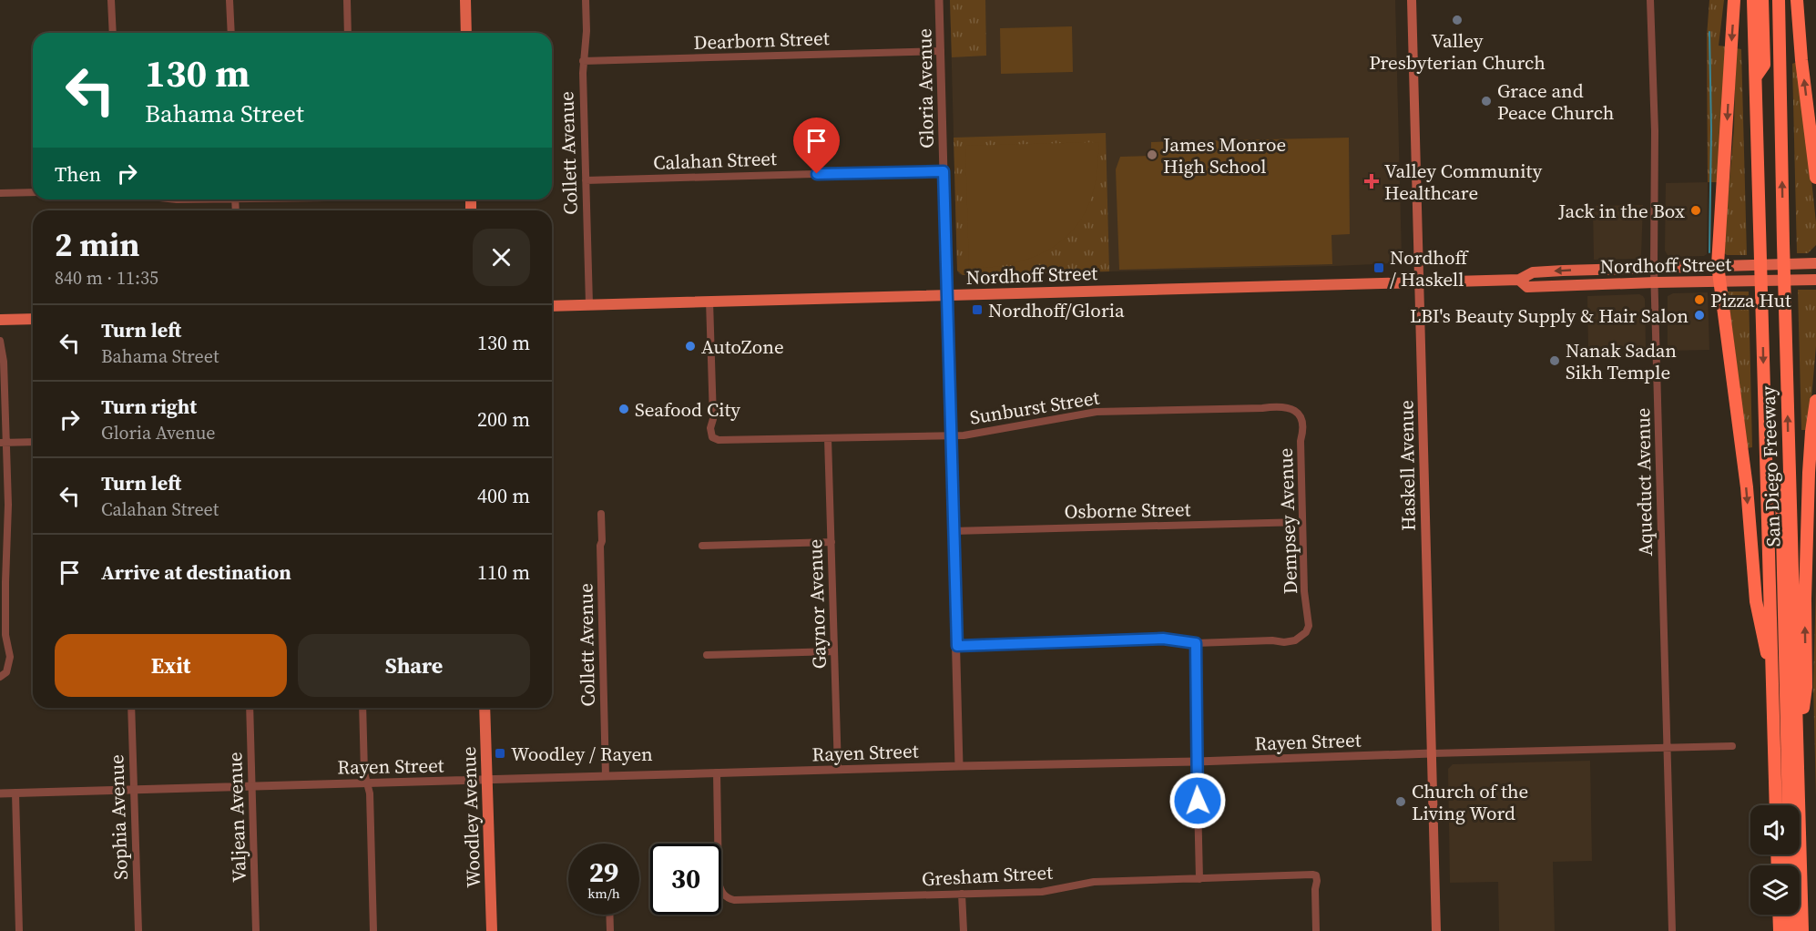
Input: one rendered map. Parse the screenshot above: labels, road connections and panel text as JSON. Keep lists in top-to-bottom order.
{
  "streets": {
    "highway": ["San Diego Freeway"],
    "main road": ["Nordhoff Street", "Haskell Avenue", "Woodley Avenue"],
    "street": [
      "Dearborn Street",
      "Gloria Avenue",
      "Collett Avenue",
      "Calahan Street",
      "Sunburst Street",
      "Aqueduct Avenue",
      "Osborne Street",
      "Dempsey Avenue",
      "Gaynor Avenue",
      "Rayen Street",
      "Sophia Avenue",
      "Valjean Avenue",
      "Gresham Street"
    ]
  },
  "crossings": [
    ["Dearborn Street", "Gloria Avenue"],
    ["Dearborn Street", "Collett Avenue"],
    ["Gloria Avenue", "Calahan Street"],
    ["Gloria Avenue", "Nordhoff Street"],
    ["Gloria Avenue", "Sunburst Street"],
    ["Gloria Avenue", "Osborne Street"],
    ["Gloria Avenue", "Rayen Street"],
    ["Collett Avenue", "Calahan Street"],
    ["Collett Avenue", "Nordhoff Street"],
    ["Collett Avenue", "Rayen Street"],
    ["Nordhoff Street", "Sunburst Street"],
    ["Nordhoff Street", "Haskell Avenue"],
    ["Nordhoff Street", "Aqueduct Avenue"],
    ["Sunburst Street", "Dempsey Avenue"],
    ["Sunburst Street", "Gaynor Avenue"],
    ["Haskell Avenue", "Rayen Street"],
    ["Aqueduct Avenue", "Rayen Street"],
    ["Osborne Street", "Dempsey Avenue"],
    ["Gaynor Avenue", "Rayen Street"],
    ["Rayen Street", "Sophia Avenue"],
    ["Rayen Street", "Valjean Avenue"],
    ["Rayen Street", "Woodley Avenue"],
    ["Rayen Street", "Gresham Street"]
  ],
  "places": {
    "other": [
      "Valley Presbyterian Church",
      "Grace and Peace Church",
      "James Monroe High School",
      "Jack in the Box",
      "Pizza Hut",
      "LBI's Beauty Supply & Hair Salon",
      "AutoZone",
      "Nanak Sadan Sikh Temple",
      "Seafood City",
      "Church of the Living Word"
    ],
    "health": ["Valley Community Healthcare"],
    "transit": ["Nordhoff / Haskell", "Nordhoff/Gloria", "Woodley / Rayen"]
  },
  "page": {
    "turn": ["130 m", "Bahama Street"],
    "then": "Then",
    "heading": ["2 min", "840 m · 11:35"],
    "list": [
      {
        "name": "Turn left",
        "note": "Bahama Street",
        "value": "130 m"
      },
      {
        "name": "Turn right",
        "note": "Gloria Avenue",
        "value": "200 m"
      },
      {
        "name": "Turn left",
        "note": "Calahan Street",
        "value": "400 m"
      },
      {
        "name": "Arrive at destination",
        "value": "110 m"
      }
    ],
    "buttons": ["Exit", "Share"],
    "speed": "29 km/h",
    "limit": "30"
  }
}
